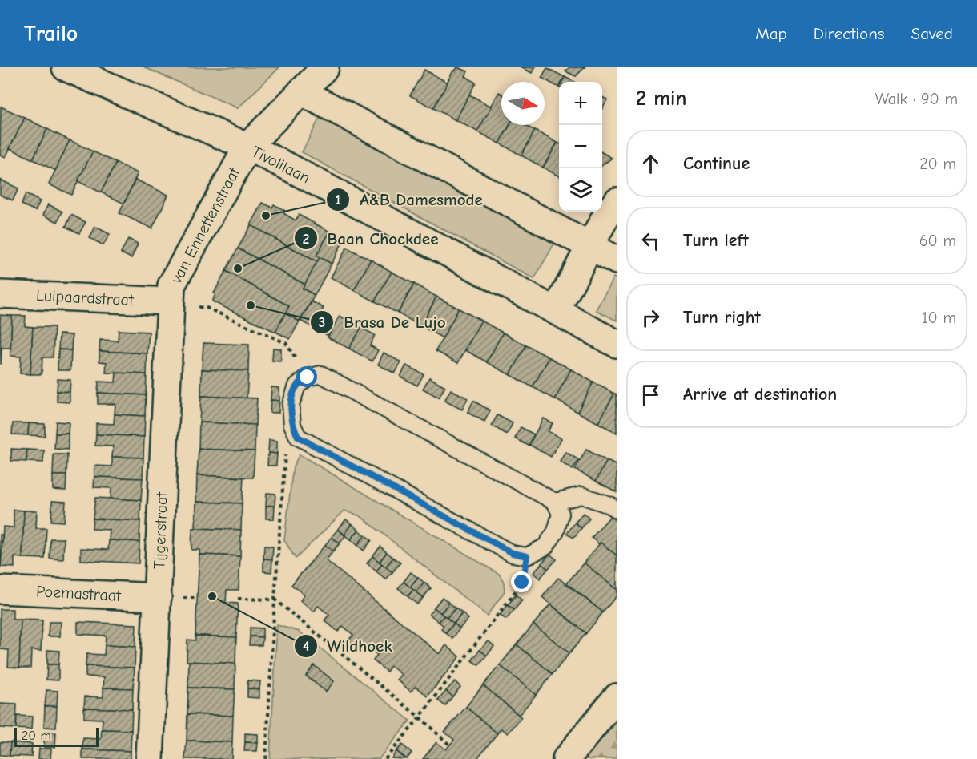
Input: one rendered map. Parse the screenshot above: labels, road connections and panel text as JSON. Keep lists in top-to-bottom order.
{
  "streets": {
    "street": [
      "Tivolilaan",
      "van Ennettenstraat",
      "Luipaardstraat",
      "Tijgerstraat",
      "Poemastraat"
    ]
  },
  "crossings": [
    ["Tivolilaan", "van Ennettenstraat"],
    ["van Ennettenstraat", "Luipaardstraat"],
    ["van Ennettenstraat", "Tijgerstraat"],
    ["Luipaardstraat", "Tijgerstraat"],
    ["Tijgerstraat", "Poemastraat"]
  ],
  "places": [
    "A&B Damesmode",
    "Baan Chockdee",
    "Brasa De Lujo",
    "Wildhoek"
  ],
  "scale_bar": "20 m",
  "north": "right",
  "page": {
    "header": "Trailo",
    "nav": ["Map", "Directions", "Saved"],
    "heading": ["2 min", "Walk · 90 m"],
    "map_buttons": ["+", "−"],
    "list": [
      ["Continue", "20 m"],
      ["Turn left", "60 m"],
      ["Turn right", "10 m"],
      "Arrive at destination"
    ],
    "scale": "20 m"
  }
}
